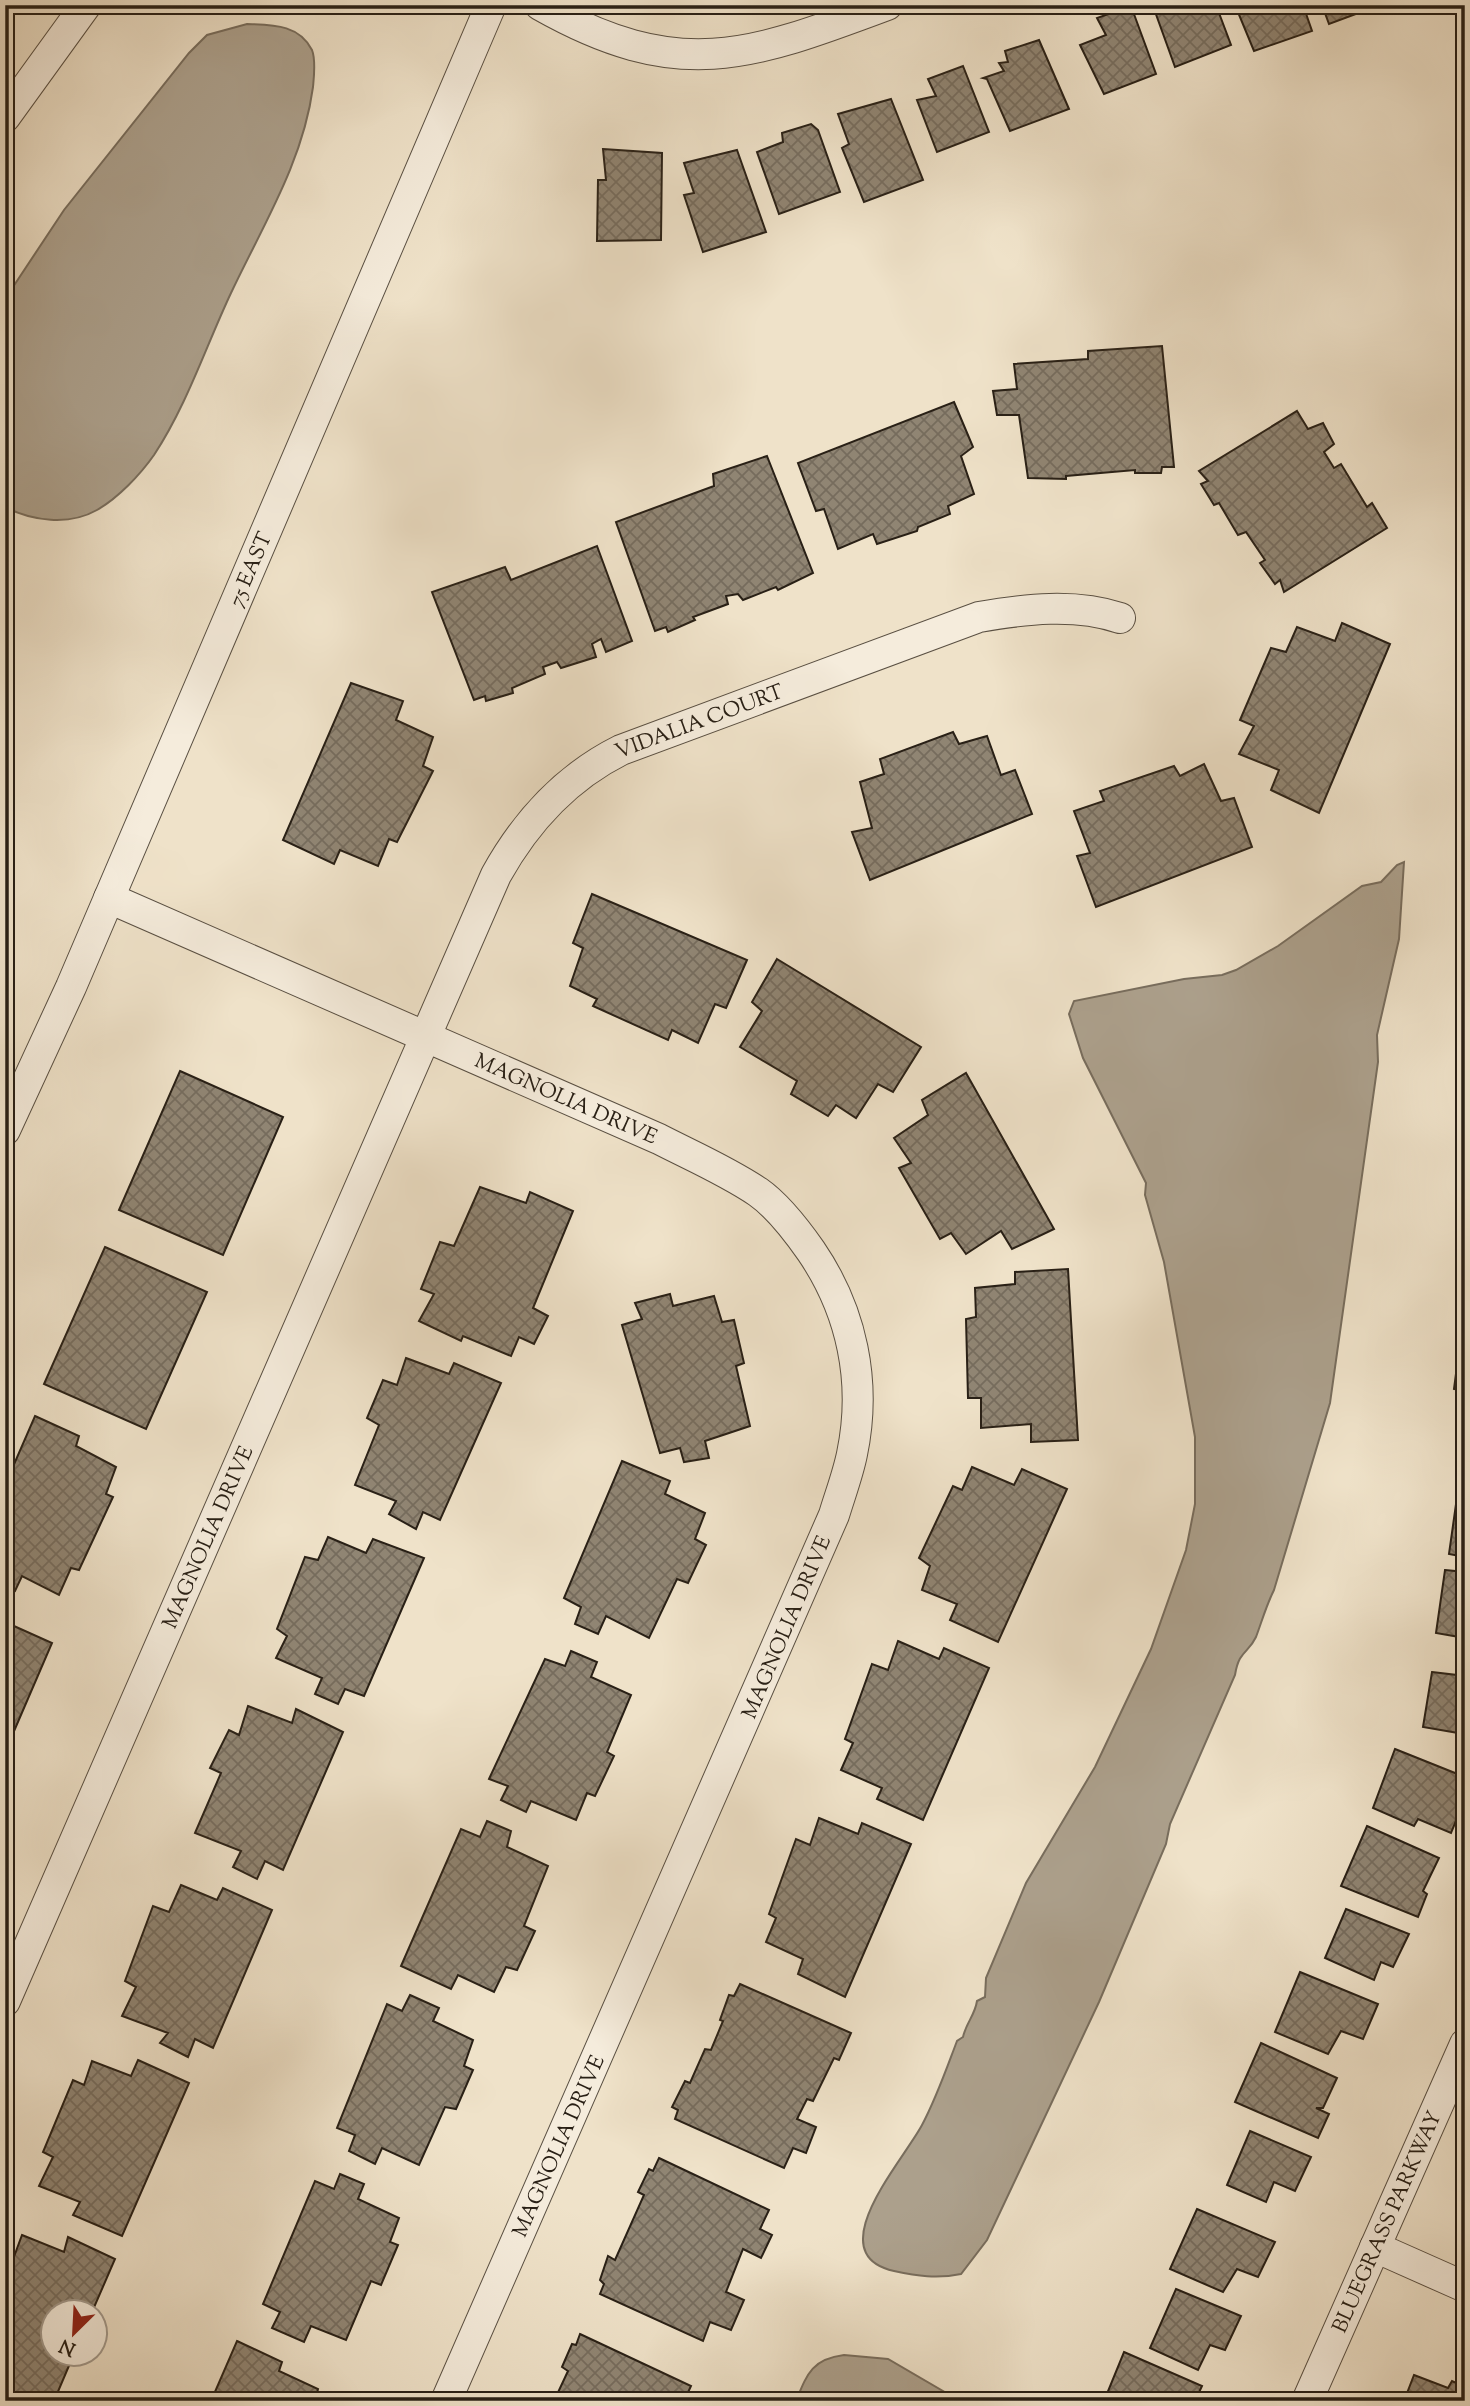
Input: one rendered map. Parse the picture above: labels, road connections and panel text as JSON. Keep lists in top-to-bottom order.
{
  "streets": {
    "street": [
      "75 EAST",
      "VIDALIA COURT",
      "MAGNOLIA DRIVE",
      "BLUEGRASS PARKWAY"
    ]
  },
  "crossings": [
    ["75 EAST", "MAGNOLIA DRIVE"],
    ["VIDALIA COURT", "MAGNOLIA DRIVE"]
  ],
  "north": "bottom left"
}
